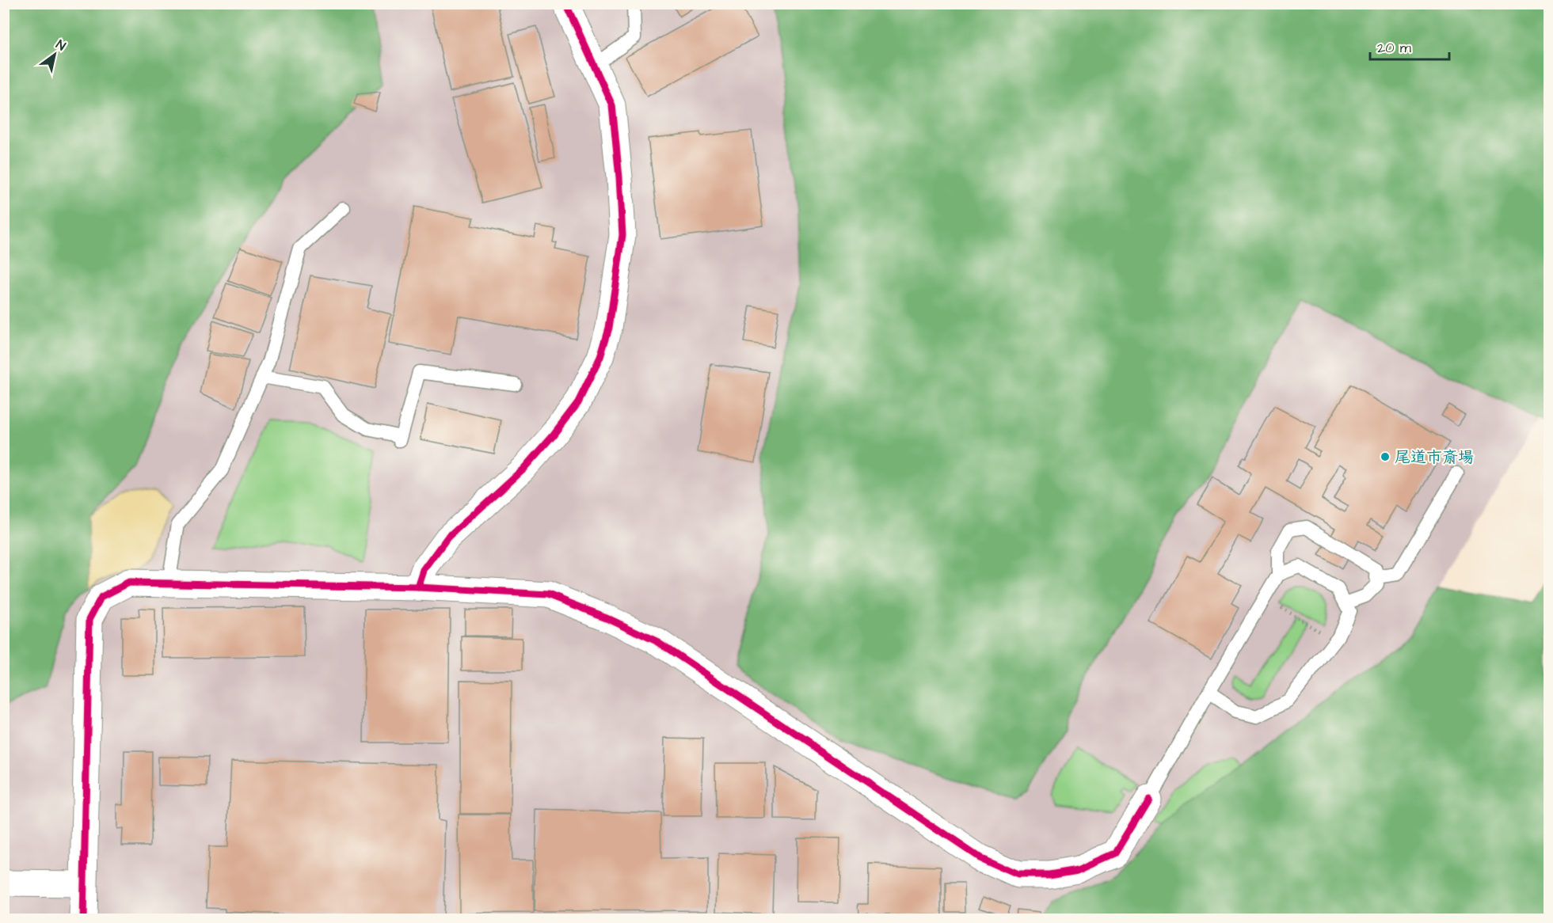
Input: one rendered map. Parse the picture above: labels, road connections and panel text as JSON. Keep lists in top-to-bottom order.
{
  "places": ["尾道市斎場"],
  "scale_bar": "20 m",
  "north": "top right"
}
